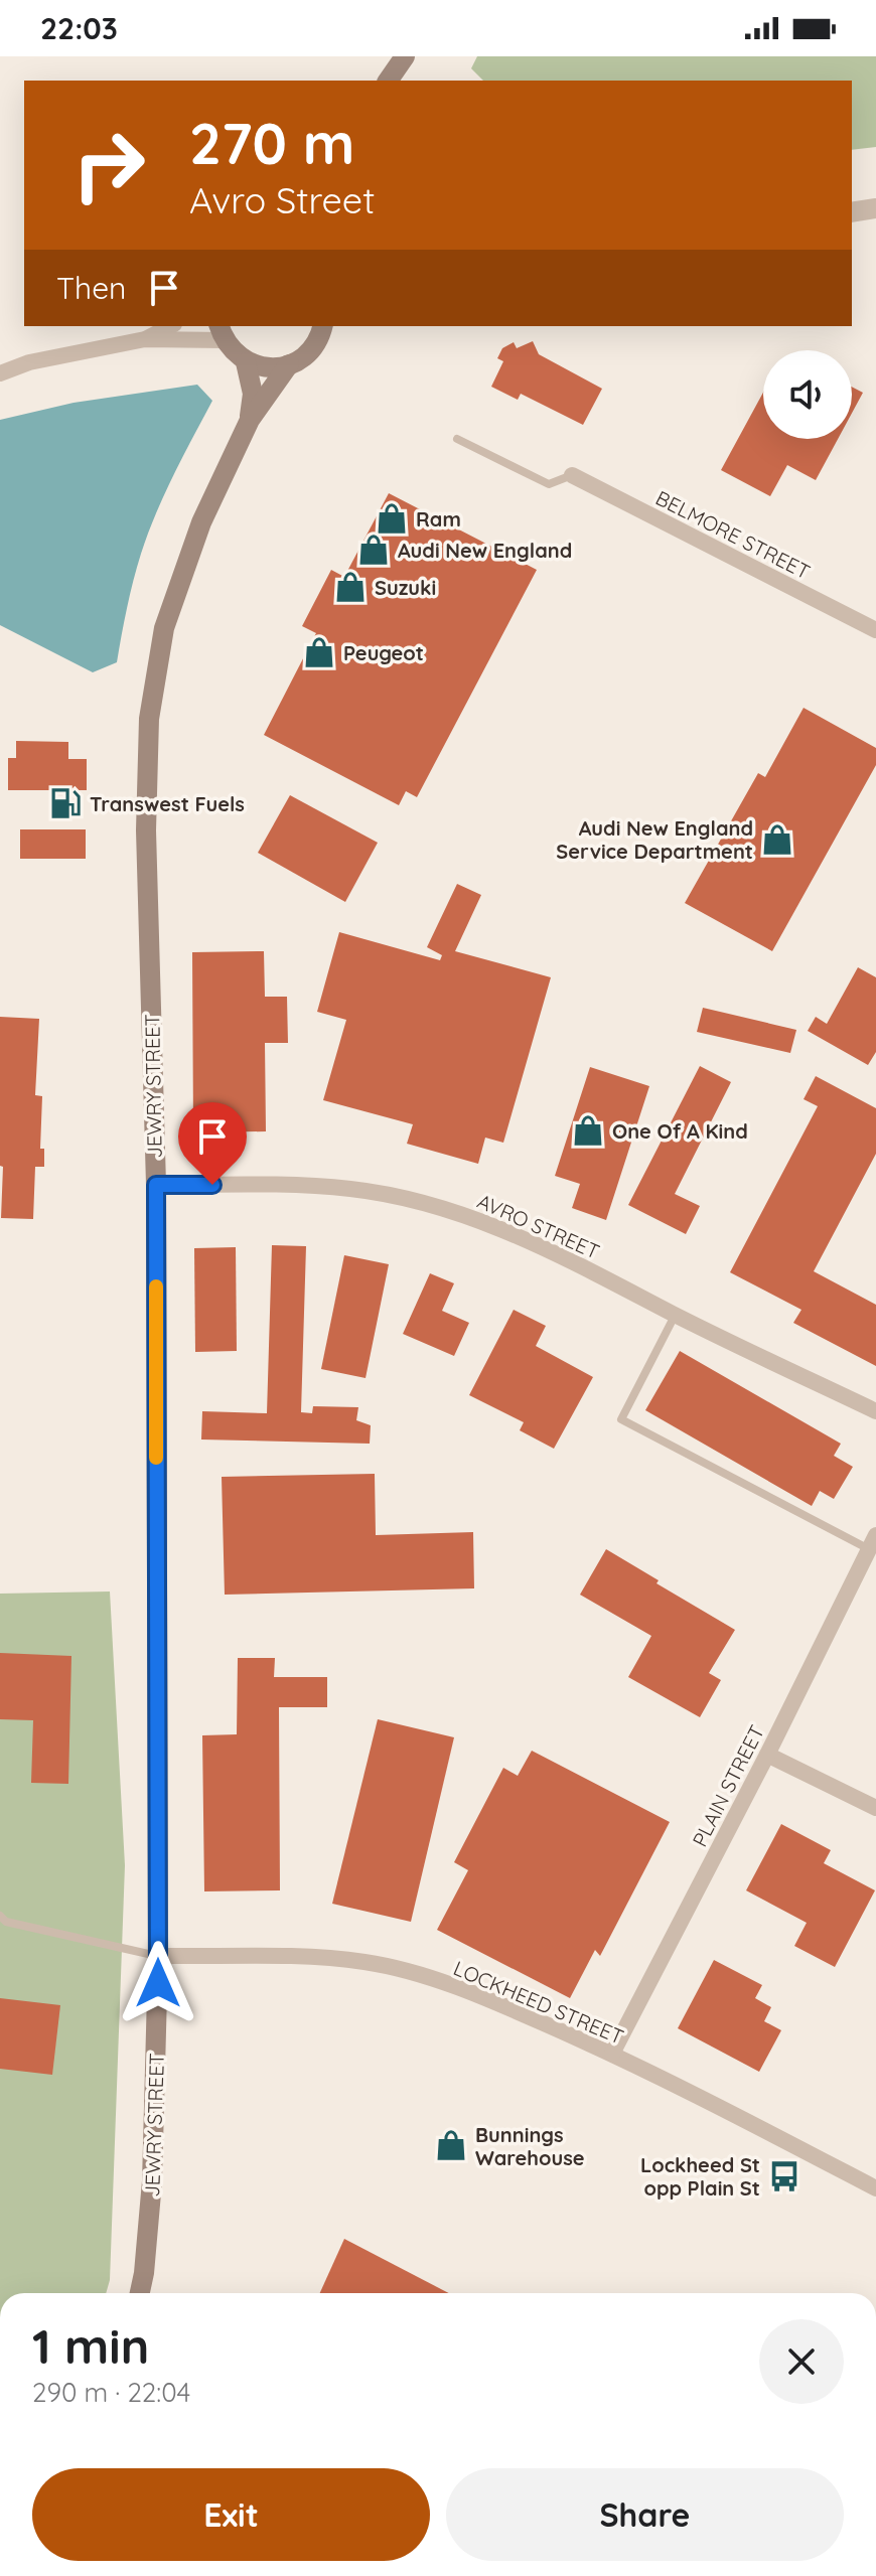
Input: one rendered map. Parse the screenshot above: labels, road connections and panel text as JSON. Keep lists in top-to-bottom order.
{
  "streets": {
    "main road": ["JEWRY STREET"],
    "street": [
      "BELMORE STREET",
      "AVRO STREET",
      "PLAIN STREET",
      "LOCKHEED STREET"
    ]
  },
  "crossings": [
    ["JEWRY STREET", "AVRO STREET"],
    ["JEWRY STREET", "LOCKHEED STREET"],
    ["PLAIN STREET", "LOCKHEED STREET"]
  ],
  "places": {
    "shop": [
      "Ram",
      "Audi New England",
      "Suzuki",
      "Peugeot",
      "Audi New England Service Department",
      "One Of A Kind",
      "Bunnings Warehouse"
    ],
    "fuel station": ["Transwest Fuels"],
    "bus stop": ["Lockheed St opp Plain St"]
  },
  "page": {
    "status": "22:03",
    "turn": ["270 m", "Avro Street"],
    "then": "Then",
    "heading": ["1 min", "290 m · 22:04"],
    "buttons": ["Exit", "Share"]
  }
}
